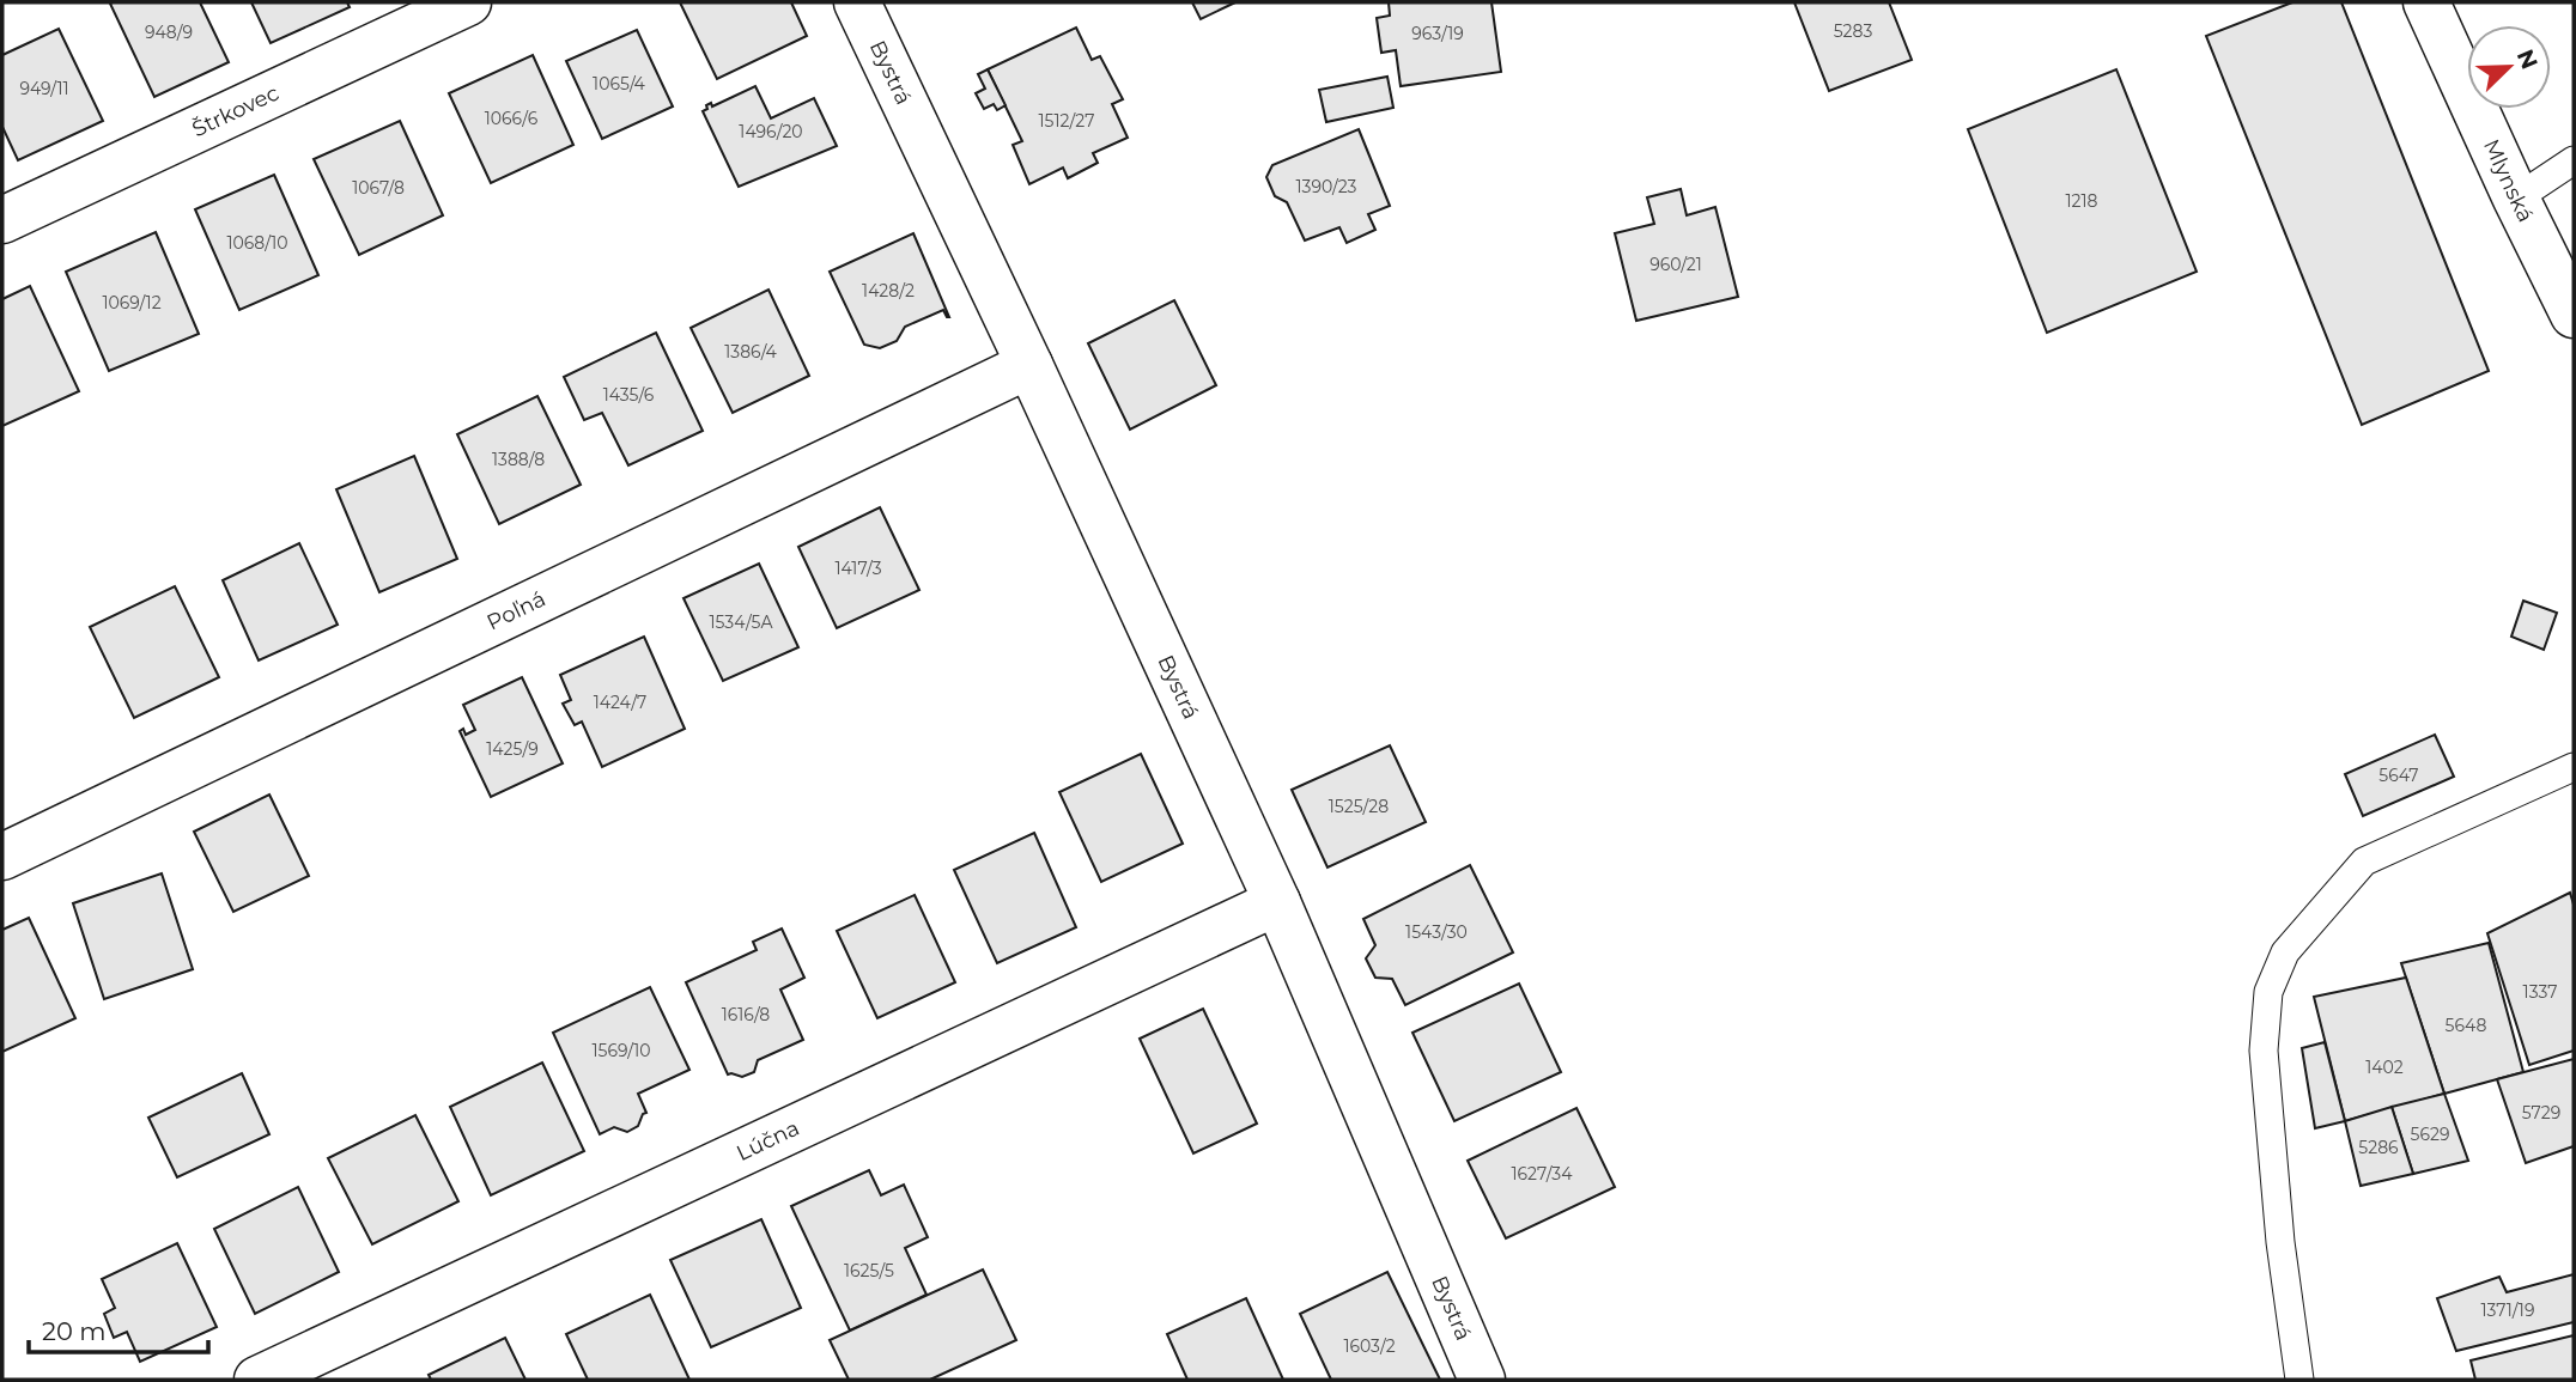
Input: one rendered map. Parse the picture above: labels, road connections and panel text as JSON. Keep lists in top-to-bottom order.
{
  "streets": {
    "street": [
      "Bystrá",
      "Štrkovec",
      "Mlynská",
      "Poľná",
      "Lúčna"
    ]
  },
  "crossings": [
    ["Bystrá", "Poľná"],
    ["Bystrá", "Lúčna"]
  ],
  "house_numbers": [
    "5283",
    "948/9",
    "963/19",
    "1065/4",
    "949/11",
    "1066/6",
    "1512/27",
    "1496/20",
    "1390/23",
    "1067/8",
    "1218",
    "1068/10",
    "960/21",
    "1428/2",
    "1069/12",
    "1386/4",
    "1435/6",
    "1388/8",
    "1417/3",
    "1534/5A",
    "1424/7",
    "1425/9",
    "5647",
    "1525/28",
    "1543/30",
    "1337",
    "1616/8",
    "5648",
    "1569/10",
    "1402",
    "5729",
    "5629",
    "5286",
    "1627/34",
    "1625/5",
    "1371/19",
    "1603/2"
  ],
  "scale_bar": "20 m",
  "north": "top right"
}
